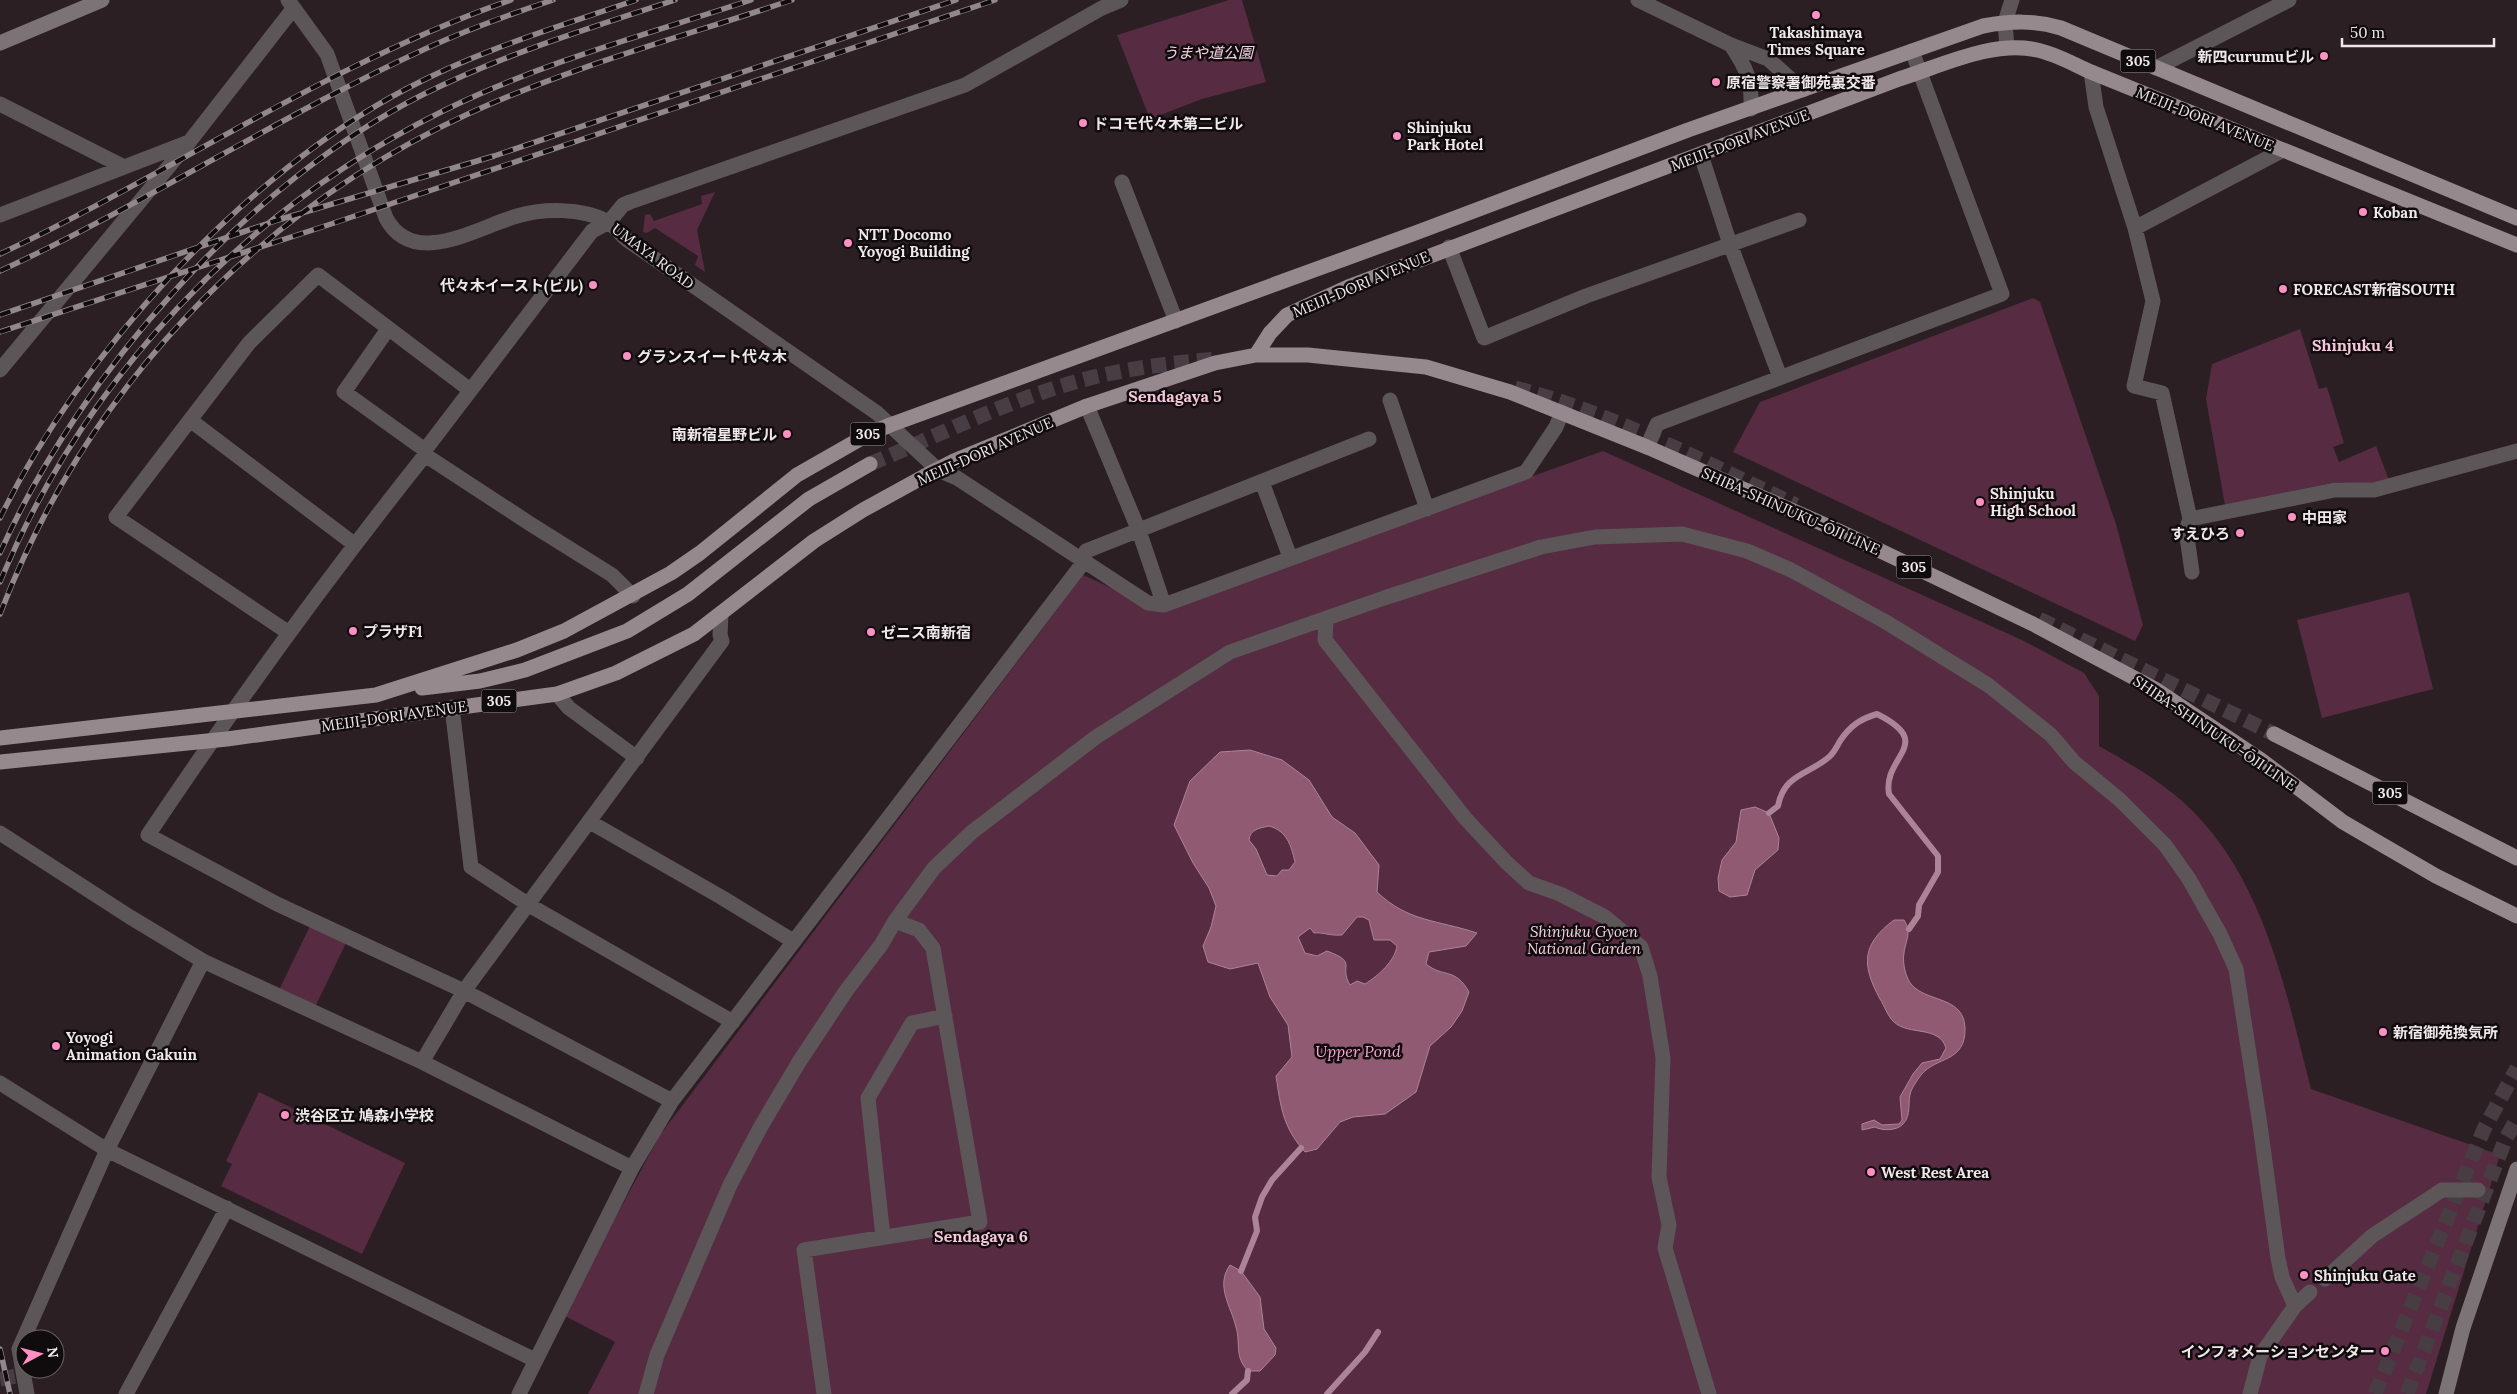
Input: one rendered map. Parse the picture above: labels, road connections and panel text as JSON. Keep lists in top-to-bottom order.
{
  "streets": {
    "main road": ["305", "MEIJI-DORI AVENUE", "SHIBA-SHINJUKU-ŌJI LINE"],
    "street": ["UMAYA ROAD"]
  },
  "crossings": [
    ["305", "MEIJI-DORI AVENUE"],
    ["MEIJI-DORI AVENUE", "UMAYA ROAD"],
    ["MEIJI-DORI AVENUE", "SHIBA-SHINJUKU-ŌJI LINE"]
  ],
  "districts": ["Shinjuku 4", "Sendagaya 5", "Sendagaya 6"],
  "water": ["Upper Pond"],
  "parks": ["うまや道公園", "Shinjuku Gyoen National Garden"],
  "places": [
    "Takashimaya Times Square",
    "新四curumuビル",
    "原宿警察署御苑裏交番",
    "ドコモ代々木第二ビル",
    "Shinjuku Park Hotel",
    "Koban",
    "NTT Docomo Yoyogi Building",
    "代々木イースト(ビル)",
    "FORECAST新宿SOUTH",
    "グランスイート代々木",
    "南新宿星野ビル",
    "Shinjuku High School",
    "中田家",
    "すえひろ",
    "プラザF1",
    "ゼニス南新宿",
    "新宿御苑換気所",
    "Yoyogi Animation Gakuin",
    "渋谷区立 鳩森小学校",
    "West Rest Area",
    "Shinjuku Gate",
    "インフォメーションセンター"
  ],
  "scale_bar": "50 m",
  "north": "right"
}
